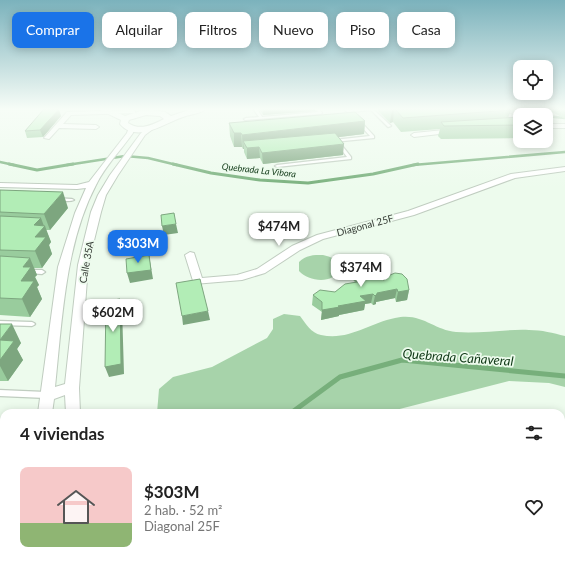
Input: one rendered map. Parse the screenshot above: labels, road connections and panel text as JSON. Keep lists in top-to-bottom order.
{
  "streets": {
    "street": ["Diagonal 25F", "Calle 35A"]
  },
  "water": ["Quebrada La Vibora", "Quebrada Cañaveral"],
  "page": {
    "chip": [
      "Comprar",
      "Alquilar",
      "Filtros",
      "Nuevo",
      "Piso",
      "Casa"
    ],
    "price": [
      "$474M",
      "$303M",
      "$374M",
      "$602M"
    ],
    "heading": "4 viviendas",
    "list": [
      {
        "name": "$303M",
        "note": "2 hab. · 52 m² · Diagonal 25F"
      }
    ]
  }
}
